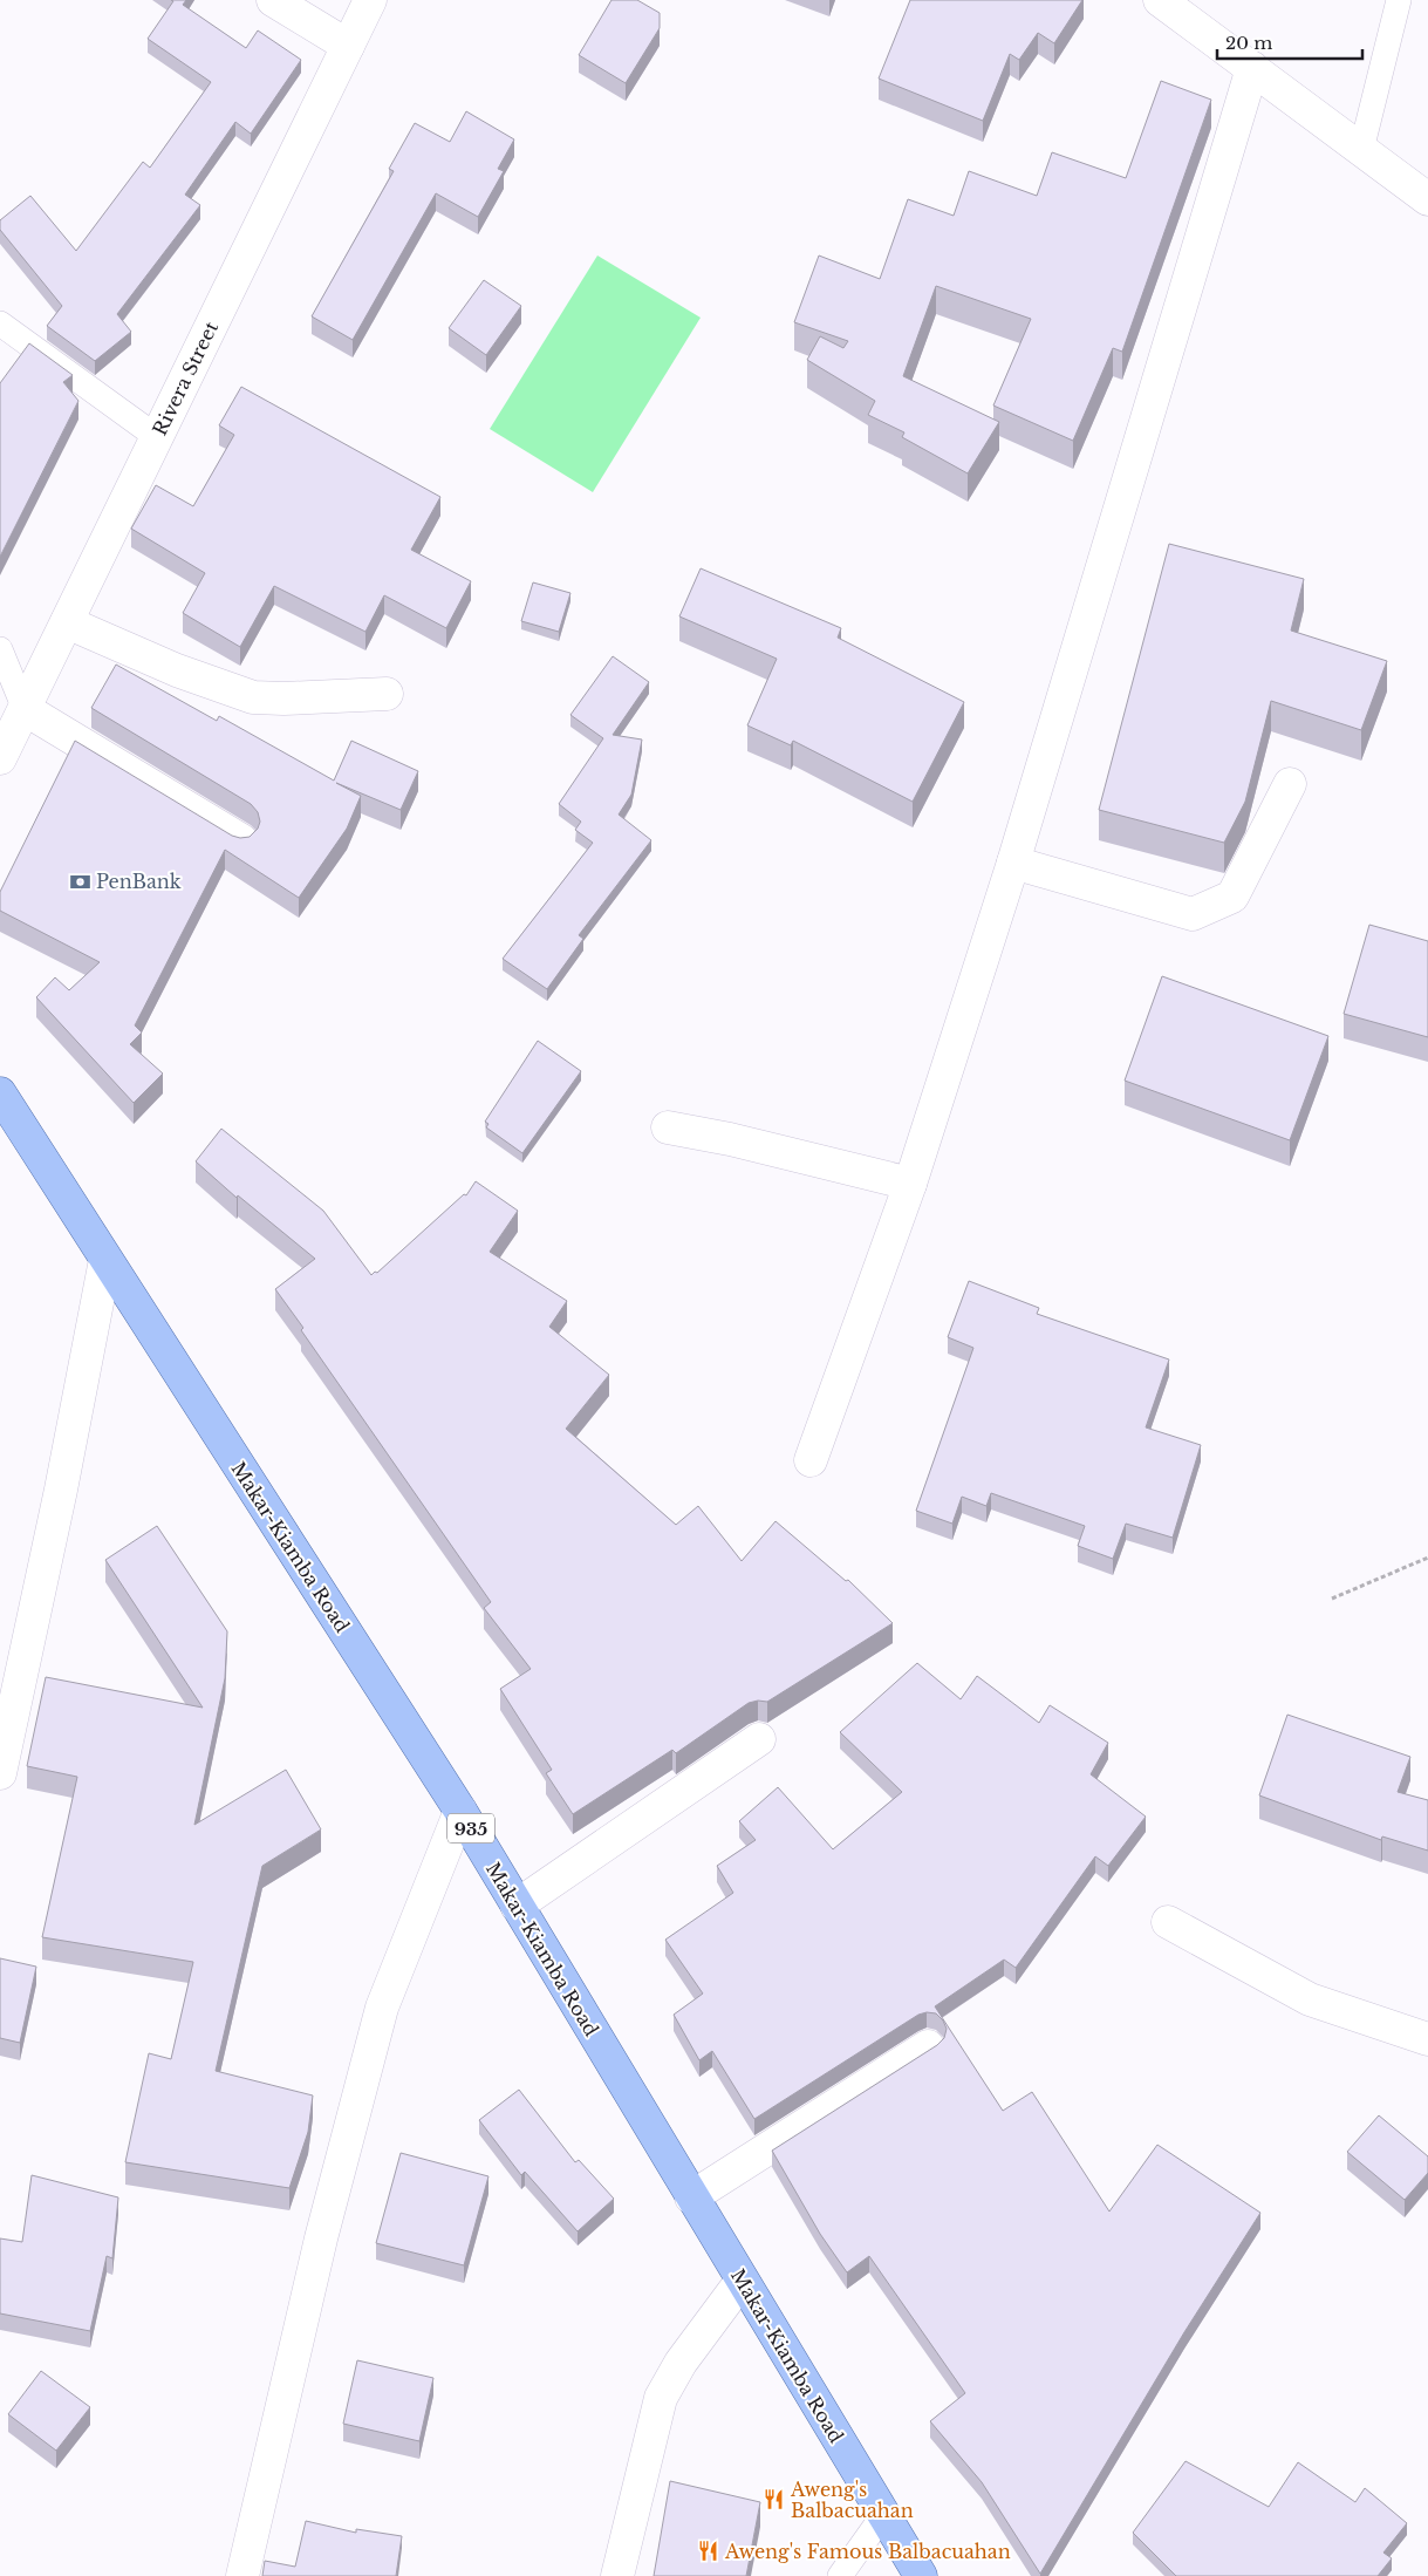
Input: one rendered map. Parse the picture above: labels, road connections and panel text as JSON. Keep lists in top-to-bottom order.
{
  "streets": {
    "main road": ["Makar-Kiamba Road", "935"],
    "street": ["Rivera Street"]
  },
  "places": {
    "bank": ["PenBank"],
    "restaurant": ["Aweng's Balbacuahan", "Aweng's Famous Balbacuahan"]
  },
  "scale_bar": "20 m"
}
